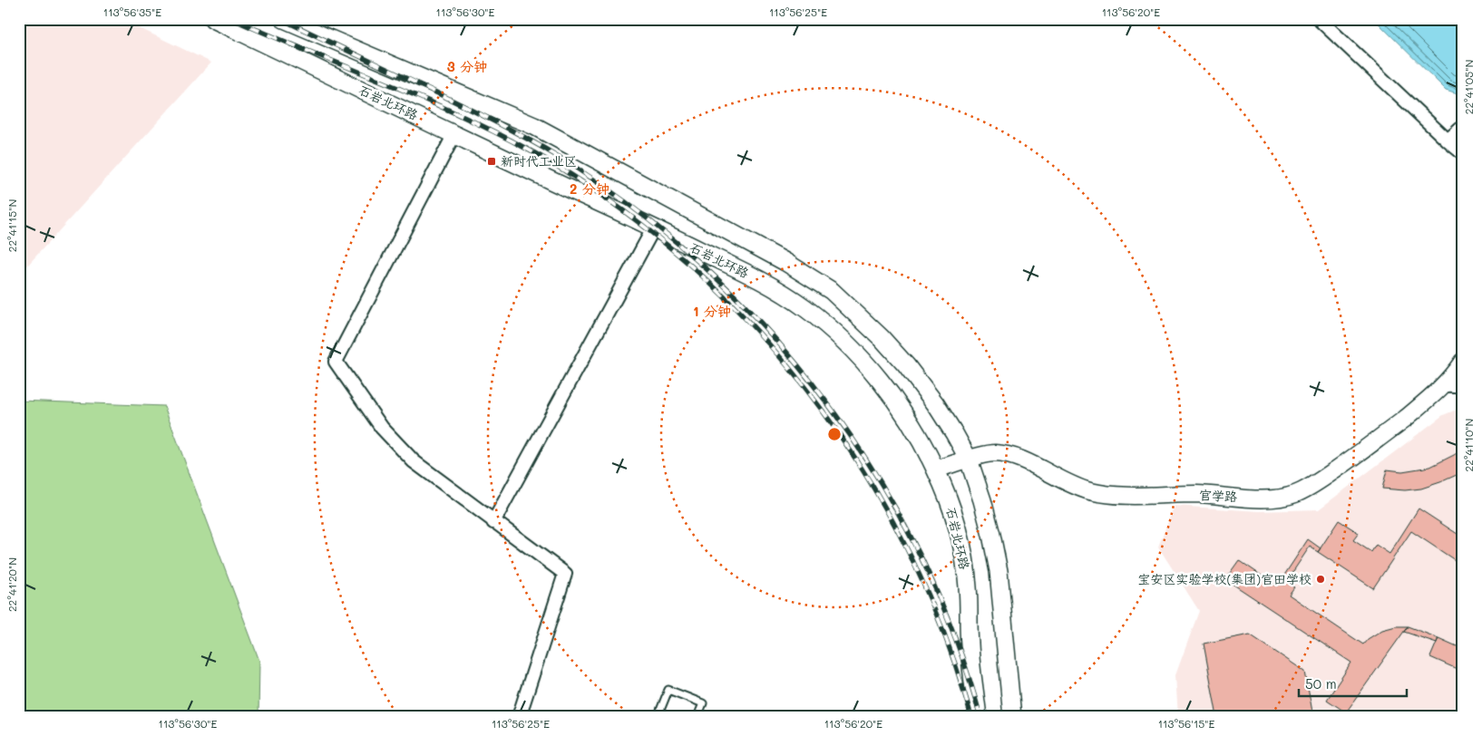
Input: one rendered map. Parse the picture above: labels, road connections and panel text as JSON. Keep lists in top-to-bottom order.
{
  "streets": {
    "main road": ["石岩北环路"],
    "street": ["官学路"]
  },
  "crossings": [
    ["石岩北环路", "官学路"]
  ],
  "places": {
    "transit": ["新时代工业区"],
    "other": ["宝安区实验学校(集团)官田学校"]
  },
  "scale_bar": "50 m",
  "coordinates": [
    "113°56'35\"E",
    "113°56'30\"E",
    "113°56'25\"E",
    "113°56'20\"E",
    "22°41'05\"N",
    "22°41'15\"N",
    "22°41'10\"N",
    "22°41'20\"N",
    "113°56'15\"E"
  ],
  "rings": ["3 分钟", "2 分钟", "1 分钟"]
}
